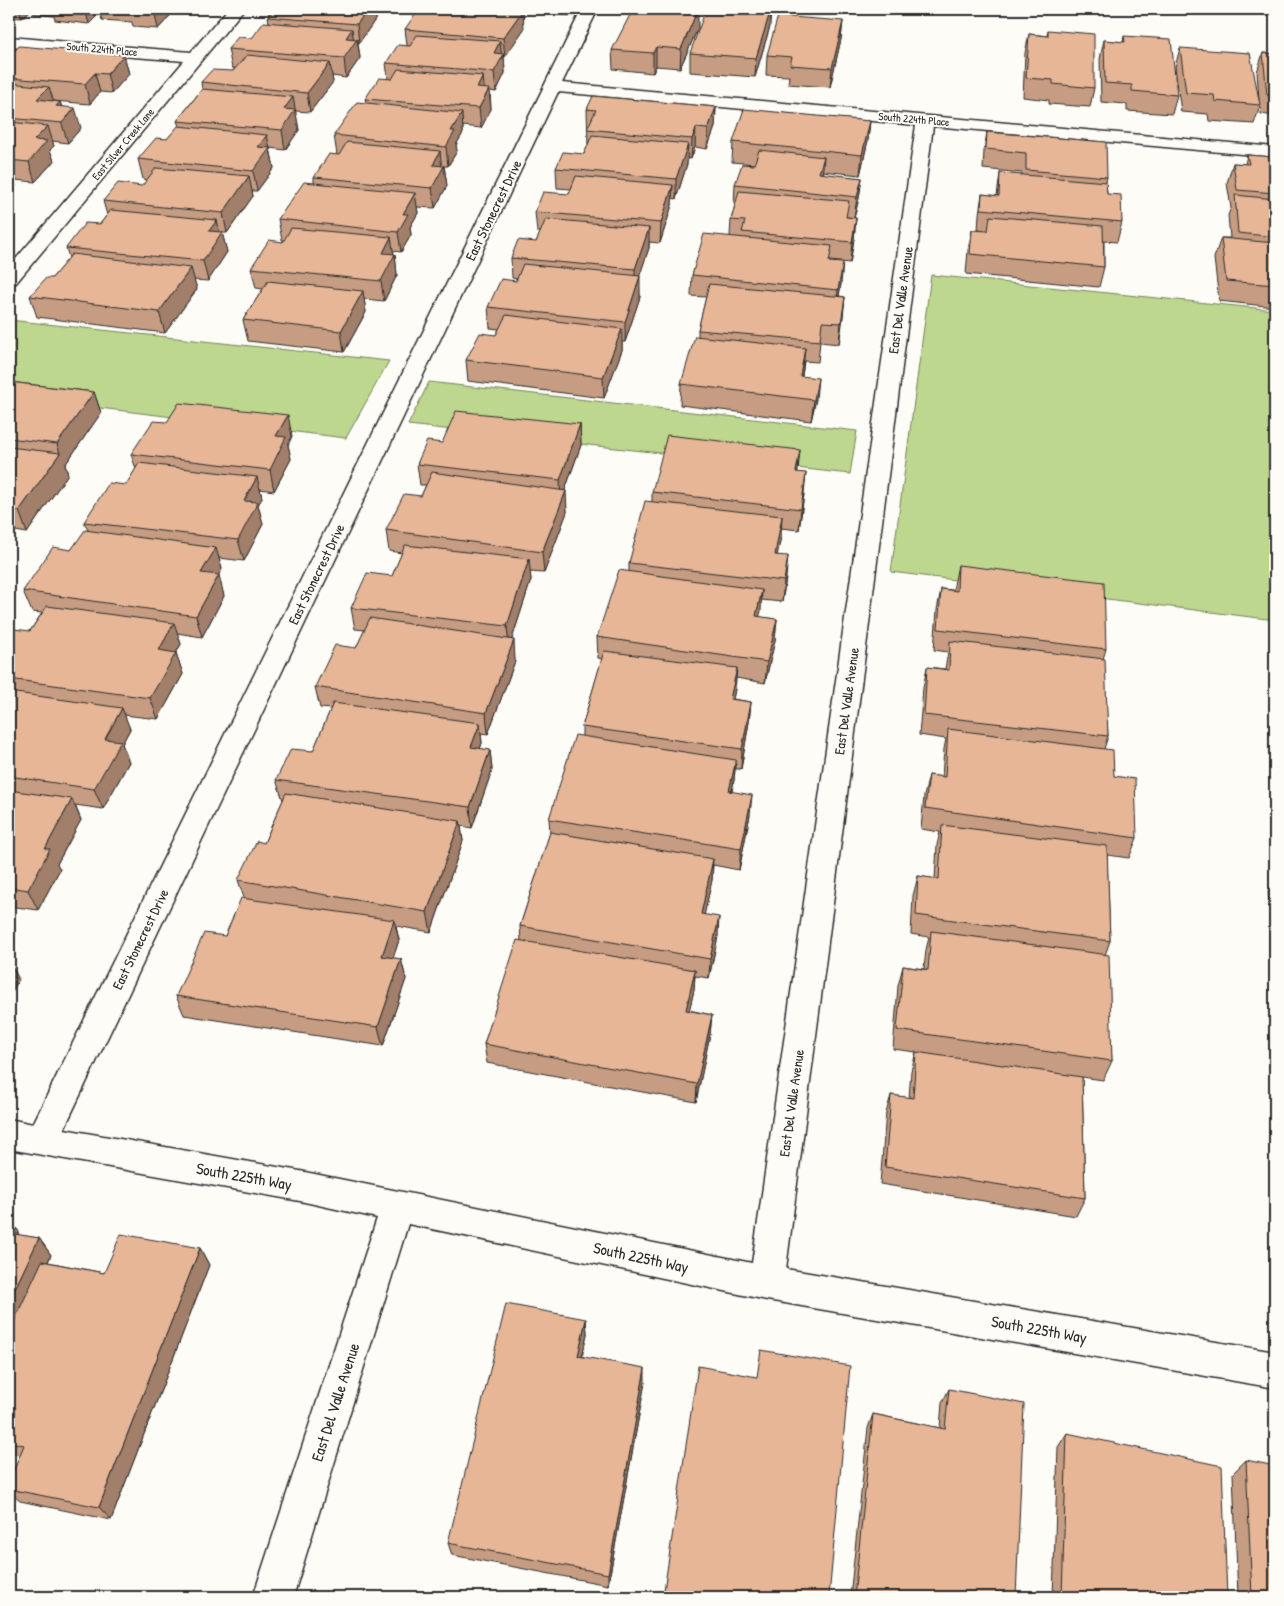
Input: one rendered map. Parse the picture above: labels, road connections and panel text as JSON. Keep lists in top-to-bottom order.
{
  "streets": {
    "street": [
      "South 224th Place",
      "East Silver Creek Lane",
      "East Stonecrest Drive",
      "East Del Valle Avenue",
      "South 225th Way"
    ]
  },
  "crossings": [
    ["South 224th Place", "East Silver Creek Lane"],
    ["South 224th Place", "East Stonecrest Drive"],
    ["South 224th Place", "East Del Valle Avenue"],
    ["East Stonecrest Drive", "South 225th Way"],
    ["East Del Valle Avenue", "South 225th Way"]
  ]
}
